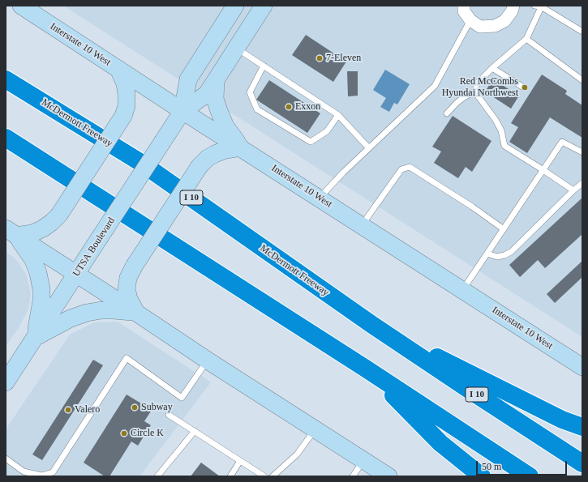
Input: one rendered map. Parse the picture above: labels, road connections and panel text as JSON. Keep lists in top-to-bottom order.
{
  "streets": {
    "highway": ["McDermott Freeway", "I 10"],
    "main road": ["Interstate 10 West", "UTSA Boulevard"]
  },
  "crossings": [
    ["Interstate 10 West", "UTSA Boulevard"]
  ],
  "places": [
    "7-Eleven",
    "Red McCombs Hyundai Northwest",
    "Exxon",
    "Subway",
    "Valero",
    "Circle K"
  ],
  "scale_bar": "50 m"
}
